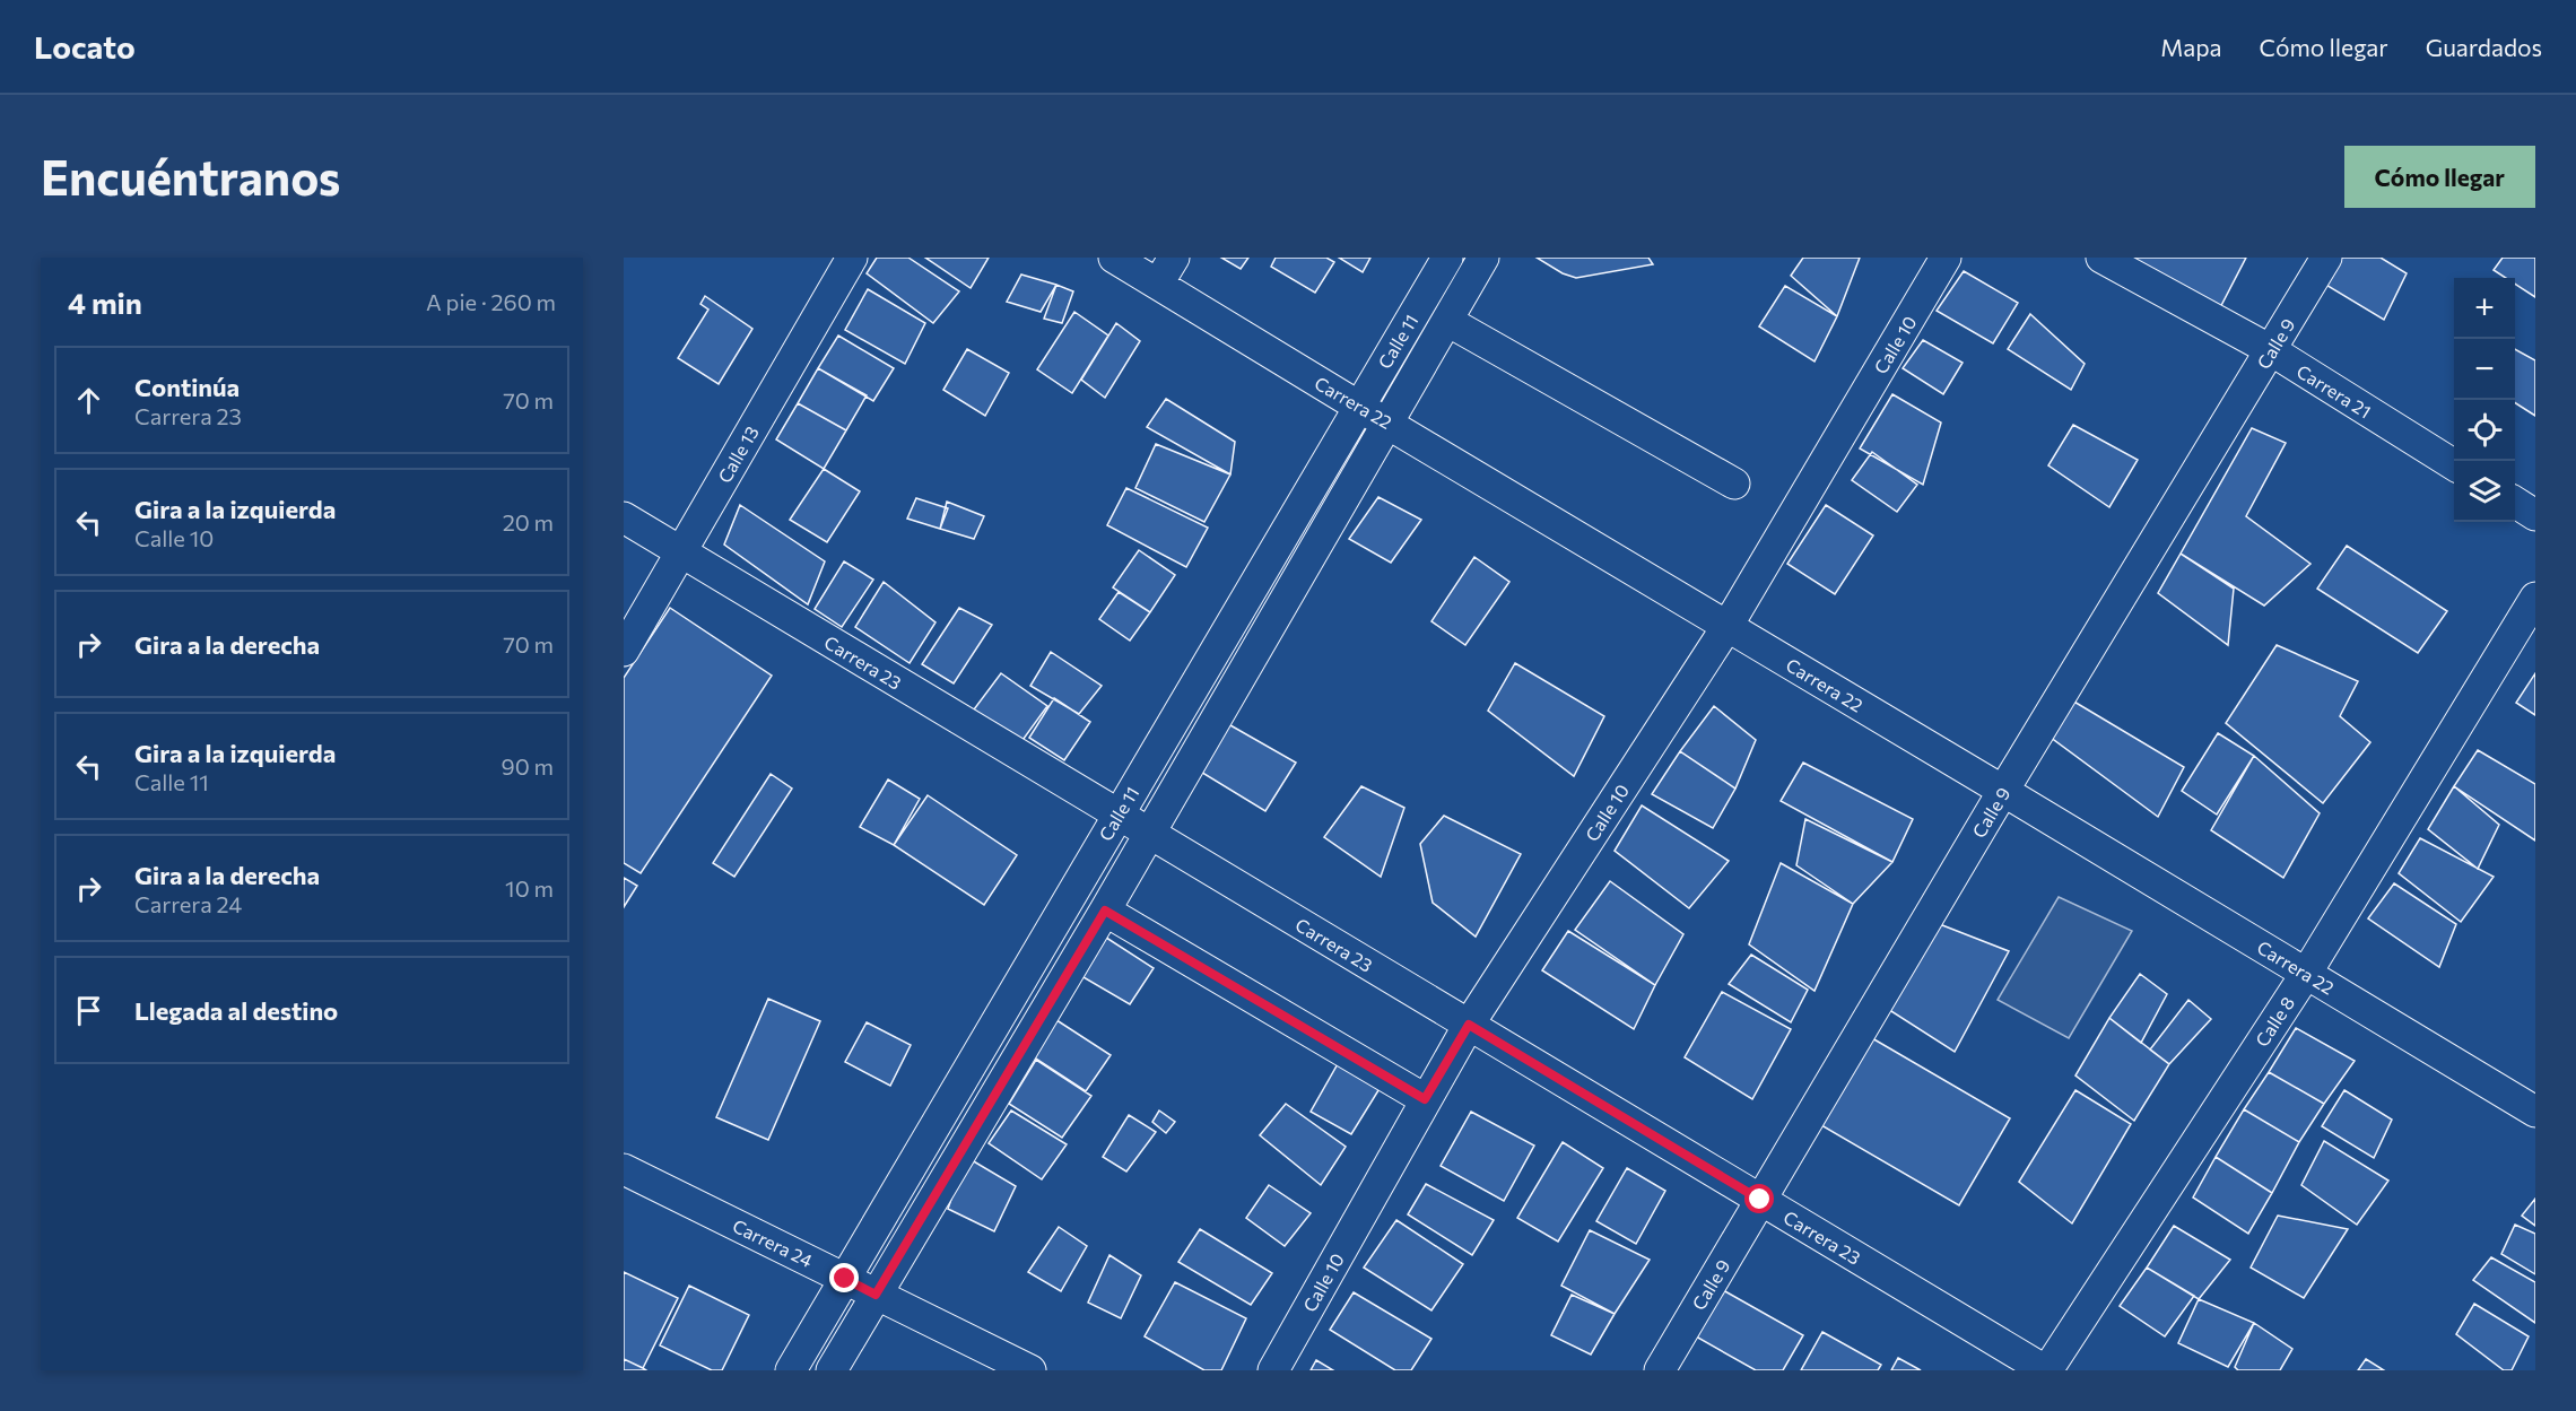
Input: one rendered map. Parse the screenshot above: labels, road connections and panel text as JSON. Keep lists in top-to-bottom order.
{
  "streets": {
    "street": [
      "Calle 11",
      "Calle 9",
      "Calle 10",
      "Carrera 21",
      "Carrera 22",
      "Calle 13",
      "Carrera 23",
      "Calle 8",
      "Carrera 24"
    ]
  },
  "crossings": [
    ["Calle 11", "Carrera 22"],
    ["Calle 11", "Carrera 23"],
    ["Calle 11", "Carrera 24"],
    ["Calle 9", "Carrera 21"],
    ["Calle 9", "Carrera 22"],
    ["Calle 9", "Carrera 23"],
    ["Calle 10", "Carrera 22"],
    ["Calle 10", "Carrera 23"],
    ["Carrera 22", "Calle 8"],
    ["Calle 13", "Carrera 23"],
    ["Carrera 23", "Calle 8"]
  ],
  "page": {
    "header": "Locato",
    "nav": ["Mapa", "Cómo llegar", "Guardados"],
    "buttons": "Cómo llegar",
    "title": "Encuéntranos",
    "heading": ["4 min", "A pie · 260 m"],
    "map_buttons": ["+", "−"],
    "list": [
      ["Continúa", "Carrera 23", "70 m"],
      ["Gira a la izquierda", "Calle 10", "20 m"],
      ["Gira a la derecha", "70 m"],
      ["Gira a la izquierda", "Calle 11", "90 m"],
      ["Gira a la derecha", "Carrera 24", "10 m"],
      "Llegada al destino"
    ]
  }
}
